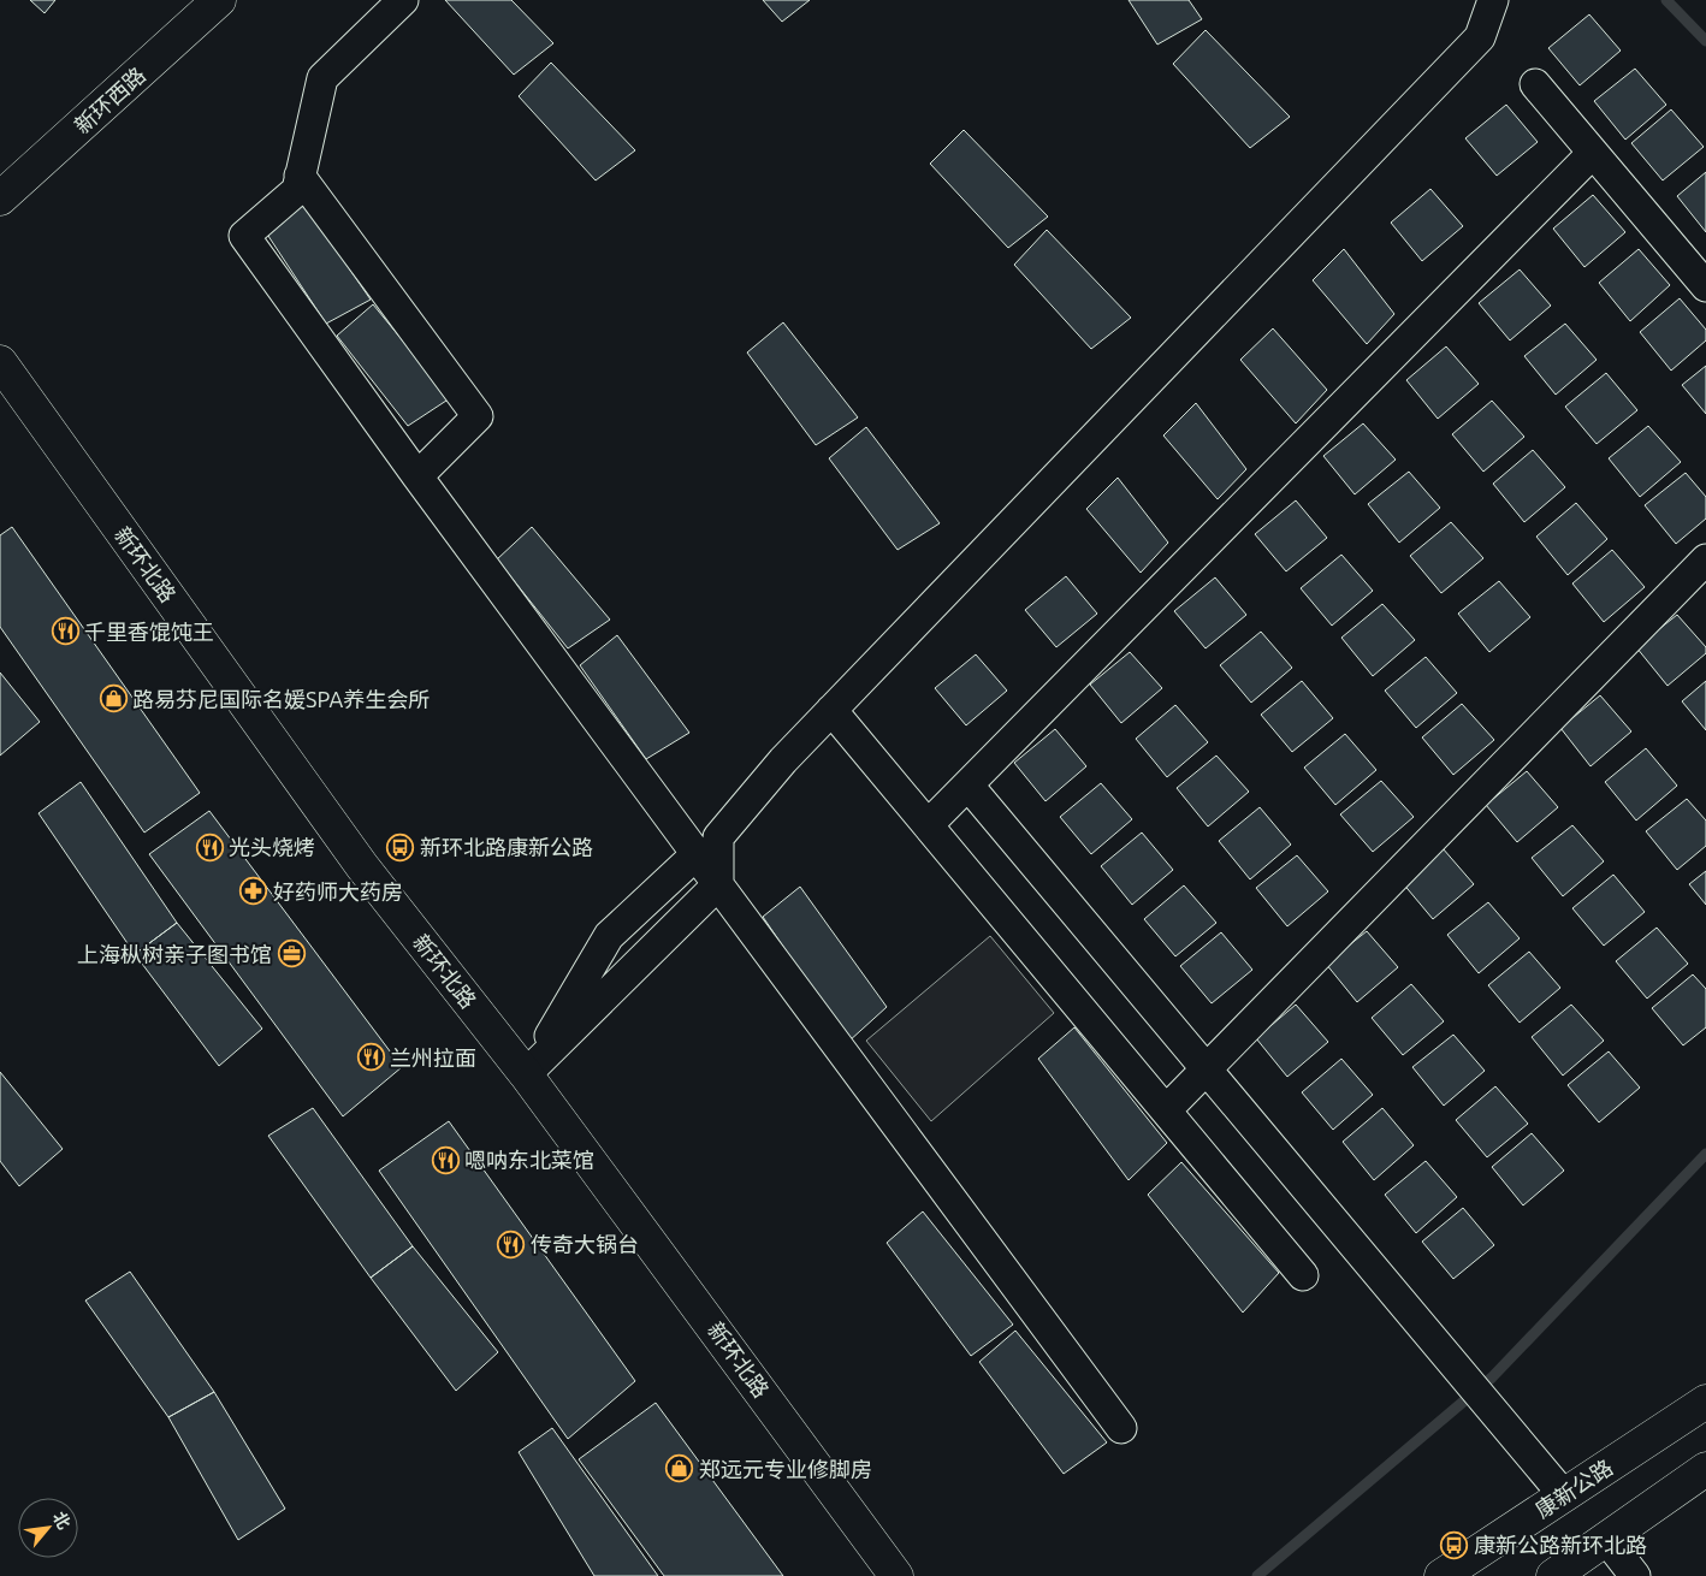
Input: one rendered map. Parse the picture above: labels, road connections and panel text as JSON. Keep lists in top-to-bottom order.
{
  "streets": {
    "street": ["新环西路", "新环北路", "康新公路"]
  },
  "places": {
    "restaurant": [
      "千里香馄饨王",
      "光头烧烤",
      "兰州拉面",
      "嗯呐东北菜馆",
      "传奇大锅台"
    ],
    "shop": ["路易芬尼国际名媛SPA养生会所", "郑远元专业修脚房"],
    "bus stop": ["新环北路康新公路", "康新公路新环北路"],
    "pharmacy": ["好药师大药房"],
    "office": ["上海枞树亲子图书馆"]
  },
  "north": "top right"
}
